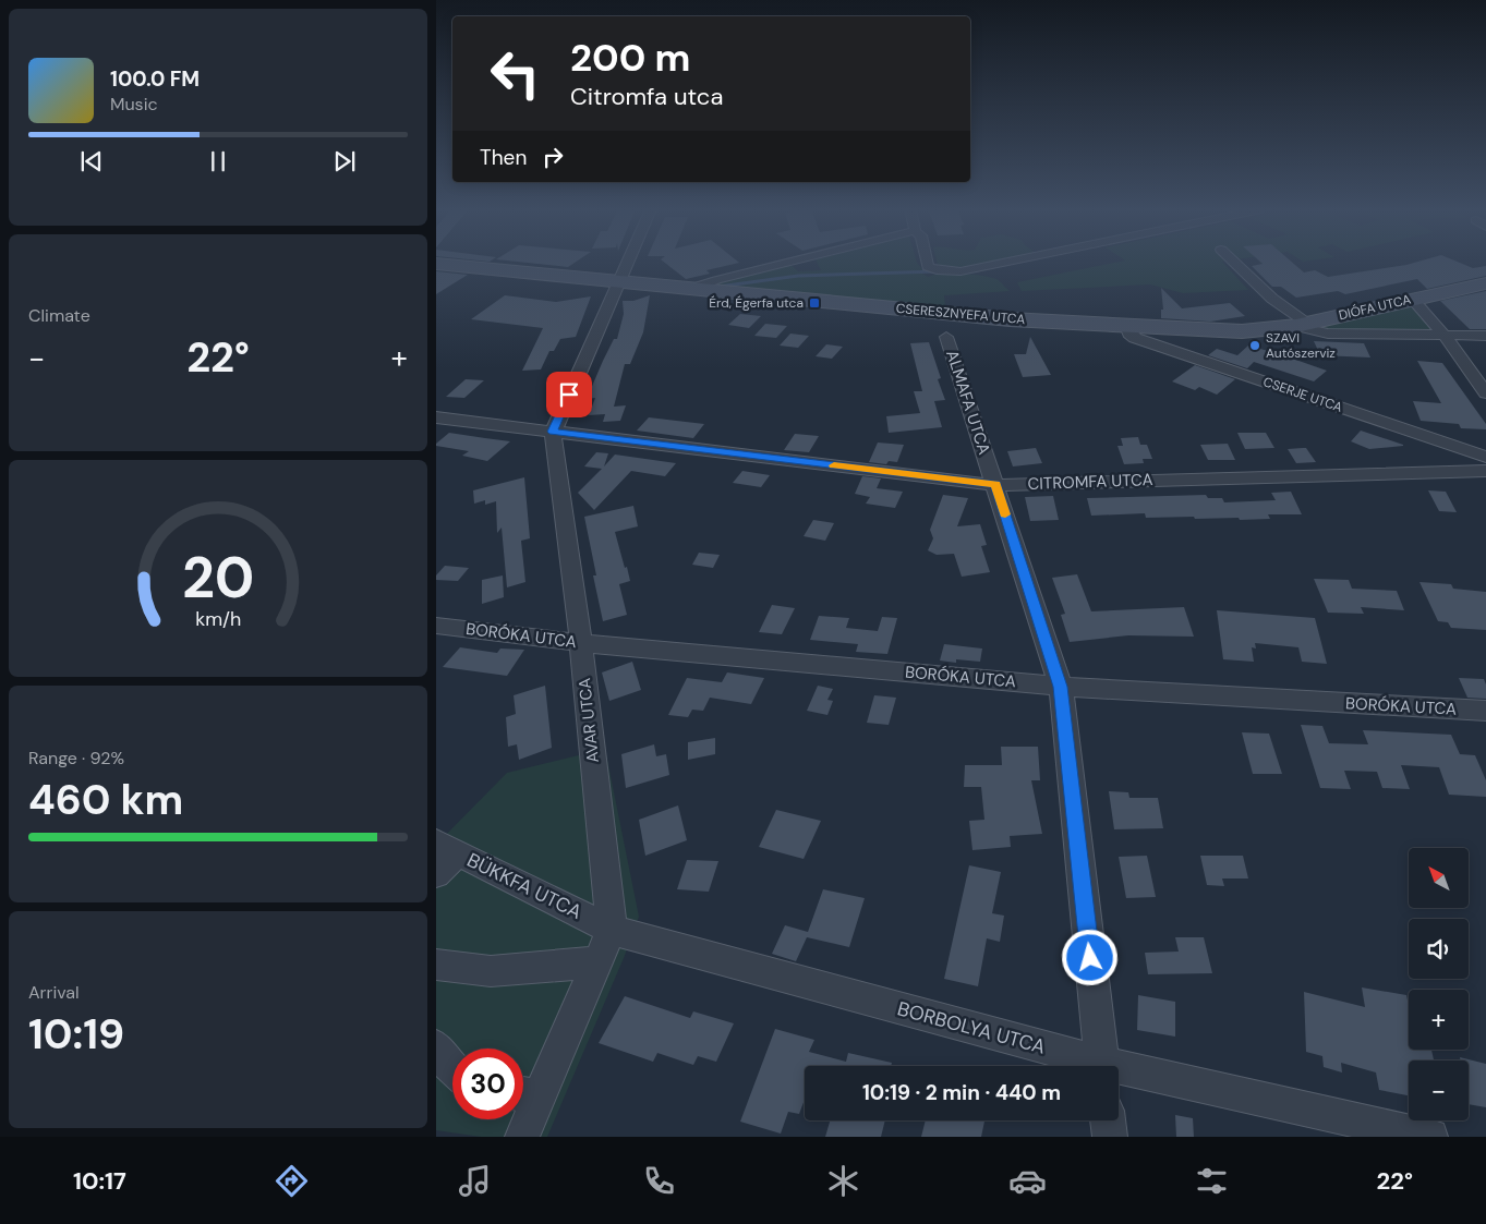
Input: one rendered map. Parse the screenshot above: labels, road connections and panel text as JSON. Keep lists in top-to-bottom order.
{
  "streets": {
    "street": [
      "DIÓFA UTCA",
      "CSERESZNYEFA UTCA",
      "CSERJE UTCA",
      "ALMAFA UTCA",
      "CITROMFA UTCA",
      "BORÓKA UTCA",
      "AVAR UTCA",
      "BÜKKFA UTCA",
      "BORBOLYA UTCA"
    ]
  },
  "crossings": [
    ["DIÓFA UTCA", "CSERESZNYEFA UTCA"],
    ["CSERESZNYEFA UTCA", "CSERJE UTCA"],
    ["ALMAFA UTCA", "CITROMFA UTCA"],
    ["ALMAFA UTCA", "BORÓKA UTCA"],
    ["CITROMFA UTCA", "AVAR UTCA"],
    ["BORÓKA UTCA", "AVAR UTCA"],
    ["AVAR UTCA", "BÜKKFA UTCA"],
    ["AVAR UTCA", "BORBOLYA UTCA"],
    ["BÜKKFA UTCA", "BORBOLYA UTCA"]
  ],
  "places": {
    "transit": ["Érd, Égerfa utca"],
    "other": ["SZAVI Autószerviz"]
  },
  "north": "top left",
  "page": {
    "turn": ["200 m", "Citromfa utca"],
    "song": ["100.0 FM", "Music"],
    "then": "Then",
    "tile": [
      "Climate",
      ["Range · 92%", "460 km"],
      ["Arrival", "10:19"]
    ],
    "heat": ["−", "22°", "+"],
    "map_buttons": ["+", "−"],
    "limit": "30",
    "trip": "10:19 · 2 min · 440 m",
    "tabs": ["10:17", "22°"],
    "gauge": ["20", "km/h"]
  }
}
